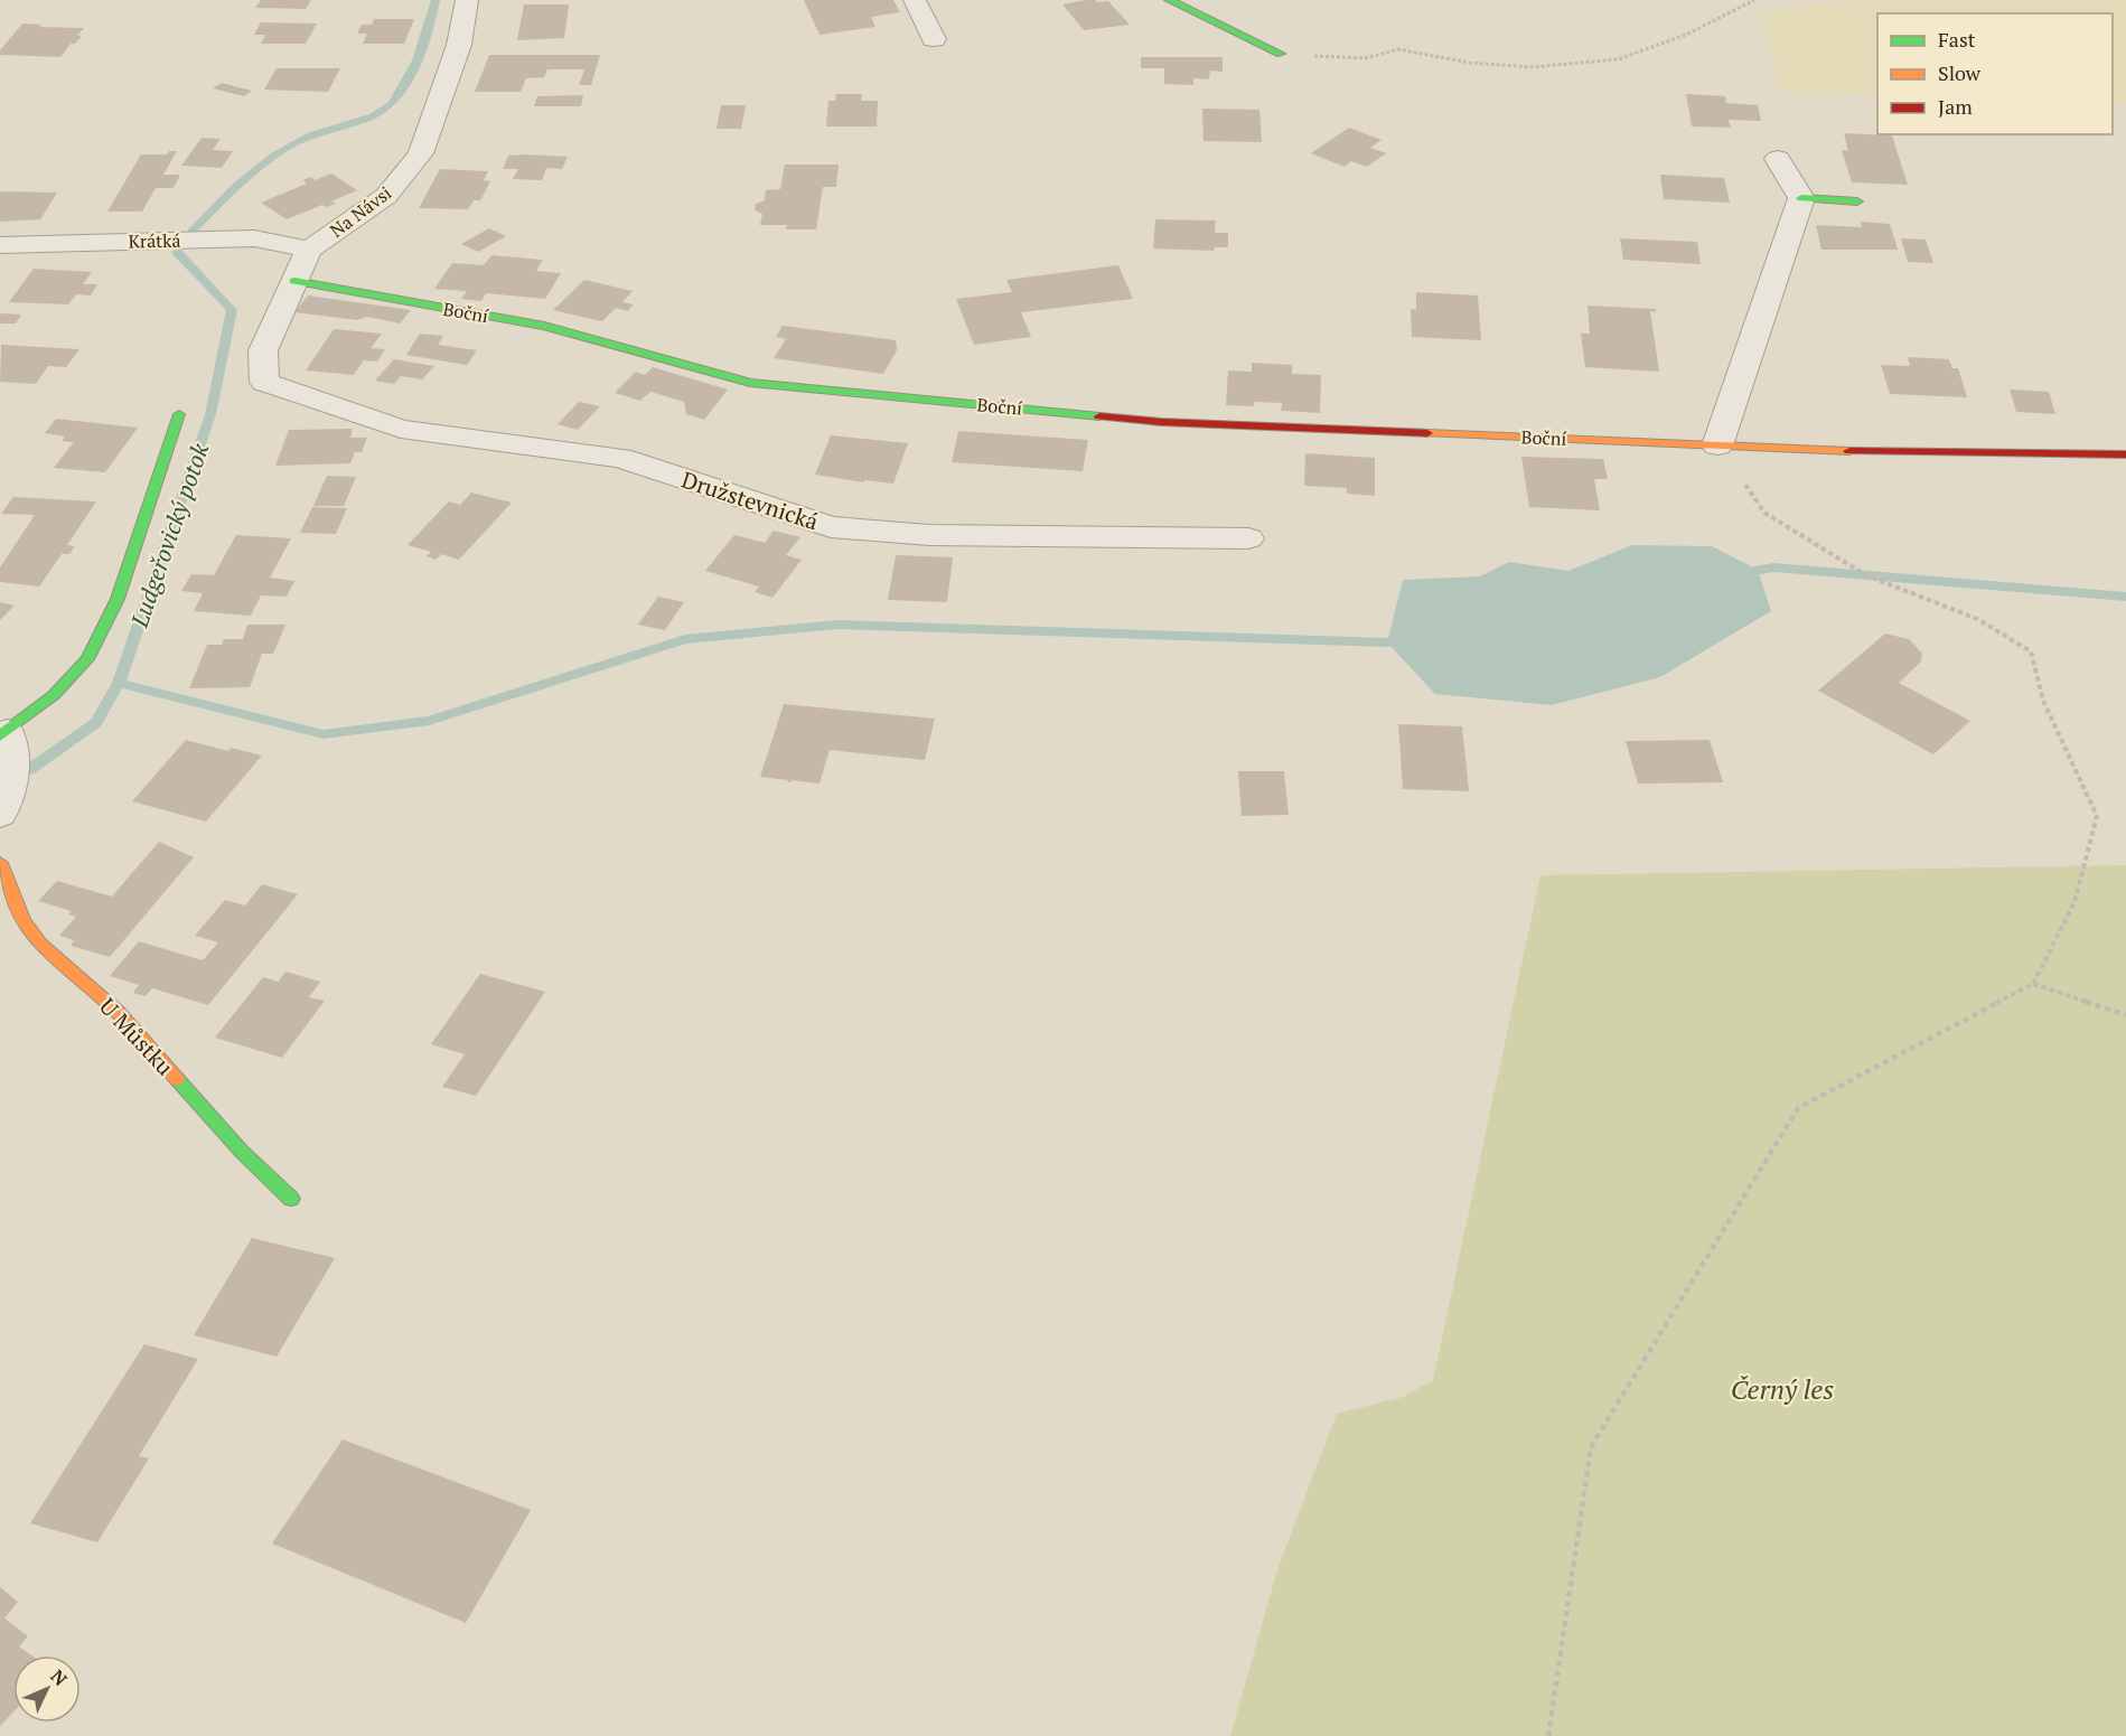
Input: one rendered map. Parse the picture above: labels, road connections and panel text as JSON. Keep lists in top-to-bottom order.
{
  "streets": {
    "street": [
      "Na Návsi",
      "Krátká",
      "Boční",
      "Družstevnická",
      "U Můstku"
    ]
  },
  "crossings": [
    ["Na Návsi", "Krátká"],
    ["Na Návsi", "Boční"],
    ["Na Návsi", "Družstevnická"]
  ],
  "water": ["Ludgeřovický potok"],
  "parks": ["Černý les"],
  "legend": ["Fast", "Slow", "Jam"],
  "north": "top right"
}
